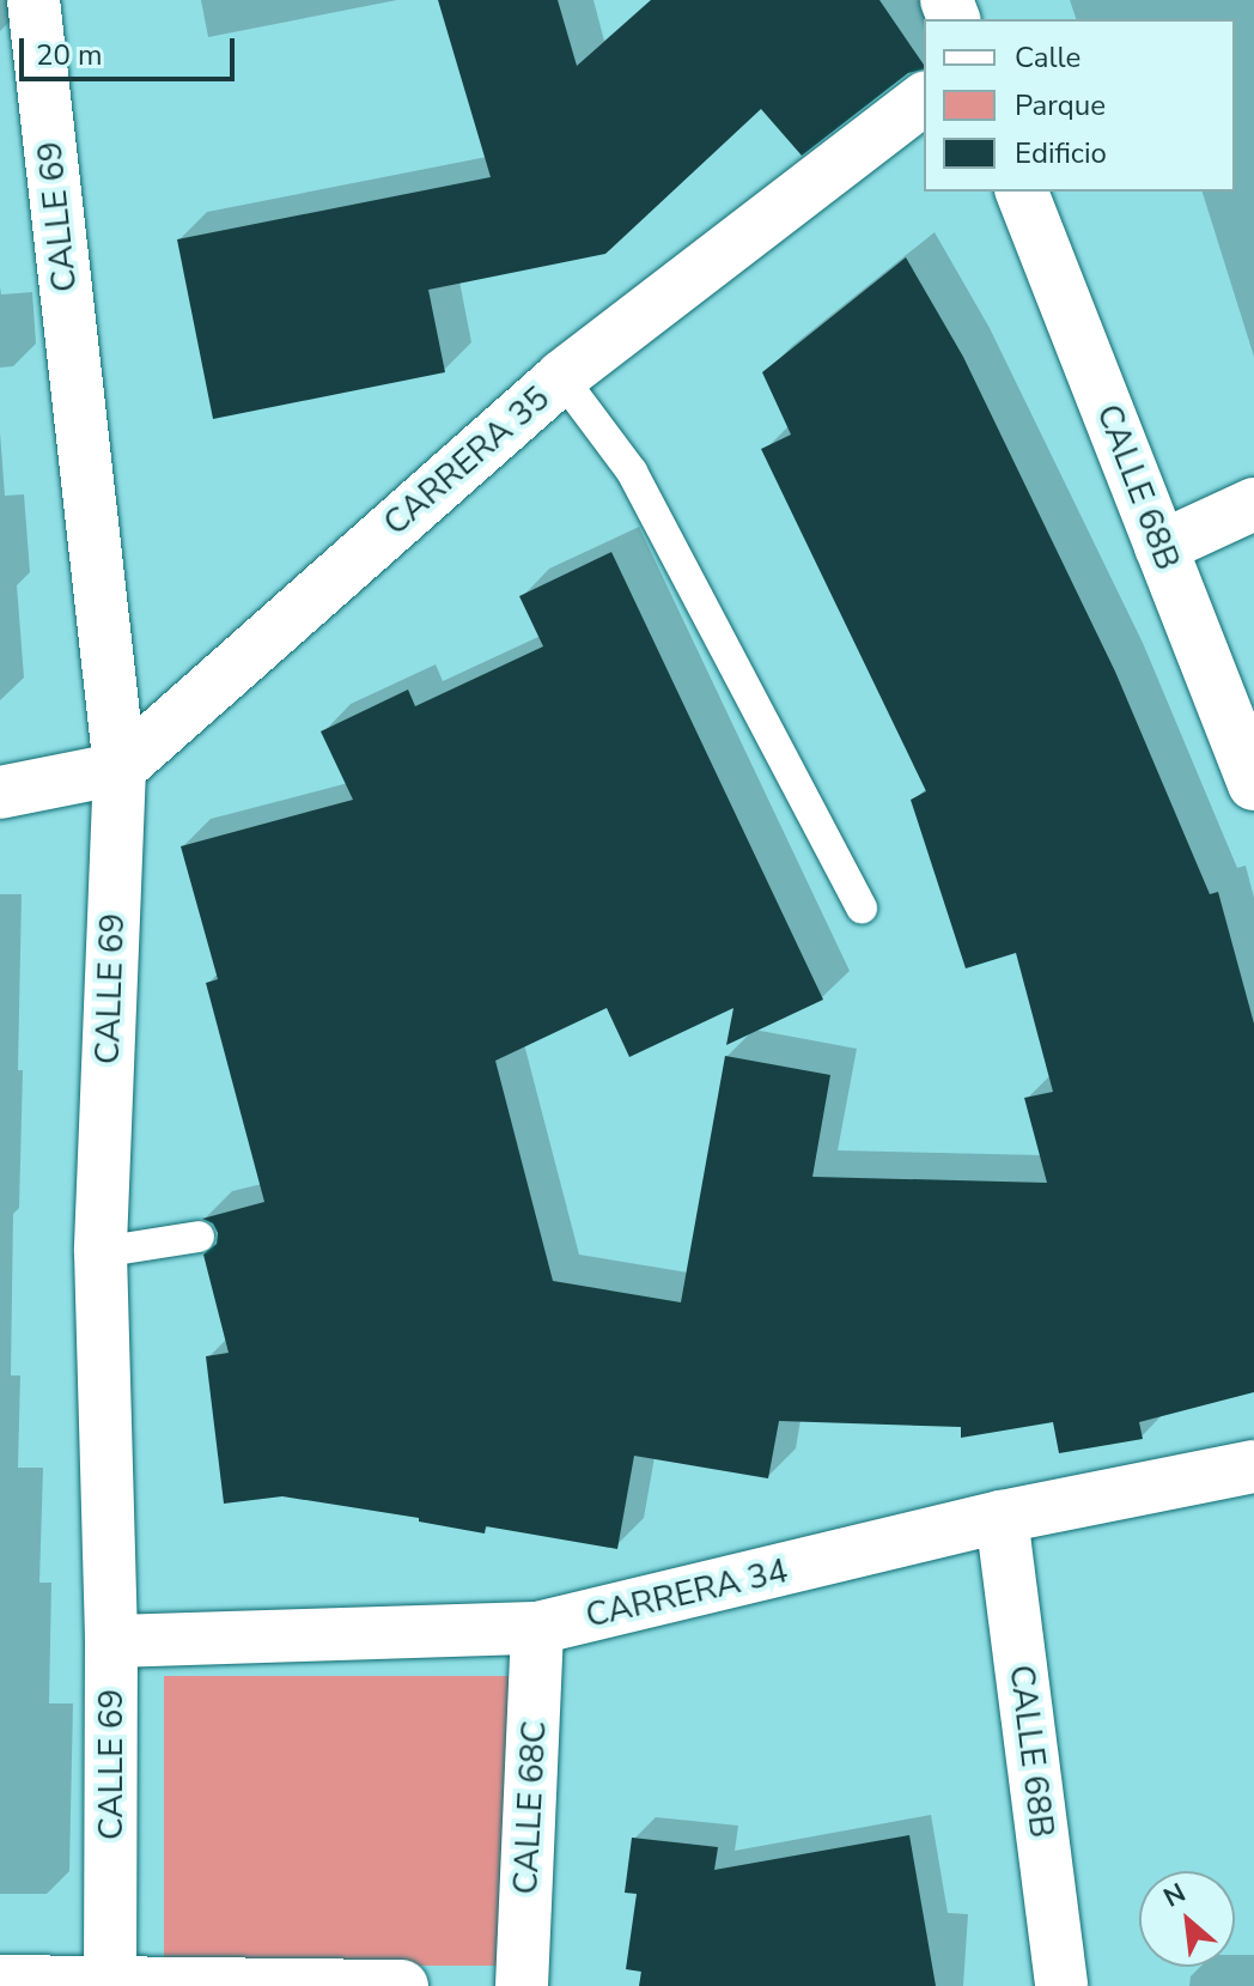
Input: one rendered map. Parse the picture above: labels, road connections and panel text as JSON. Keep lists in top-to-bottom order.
{
  "streets": {
    "street": [
      "CALLE 69",
      "CARRERA 35",
      "CALLE 68B",
      "CARRERA 34",
      "CALLE 68C"
    ]
  },
  "crossings": [
    ["CALLE 69", "CARRERA 35"],
    ["CALLE 69", "CARRERA 34"],
    ["CALLE 68B", "CARRERA 34"],
    ["CARRERA 34", "CALLE 68C"]
  ],
  "legend": ["Calle", "Parque", "Edificio"],
  "scale_bar": "20 m",
  "north": "top left"
}
